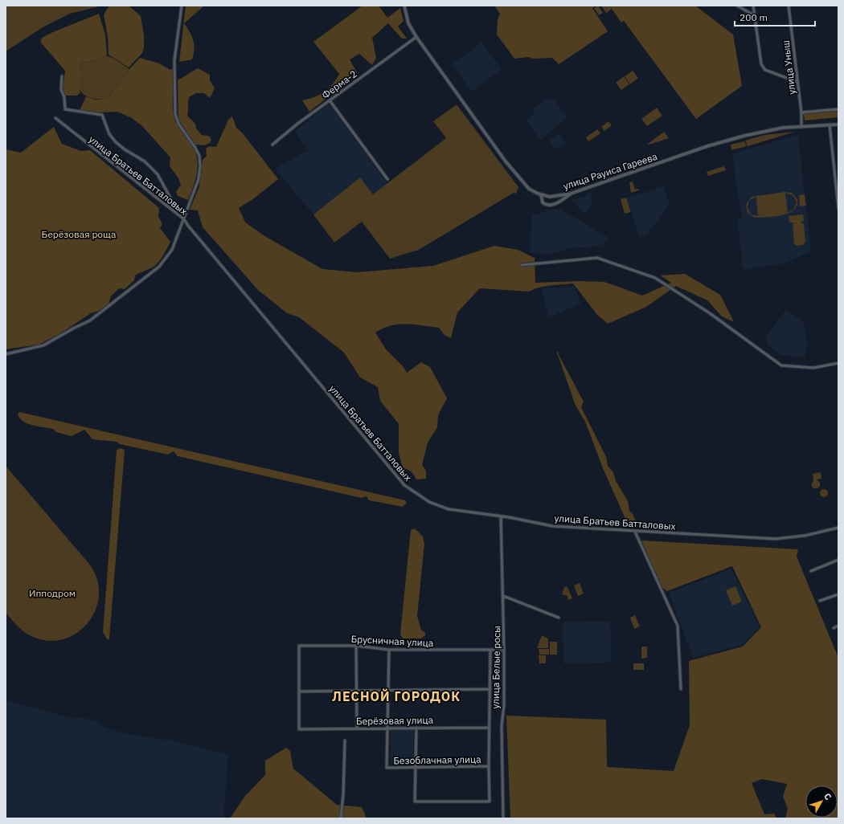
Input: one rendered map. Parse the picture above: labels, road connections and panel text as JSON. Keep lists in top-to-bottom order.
{
  "streets": {
    "street": [
      "улица Уныш",
      "Ферма-2",
      "улица Рауиса Гареева",
      "улица Братьев Батталовых",
      "Брусничная улица",
      "улица Белые росы",
      "Берёзовая улица",
      "Безоблачная улица"
    ]
  },
  "crossings": [
    ["улица Уныш", "улица Рауиса Гареева"],
    ["Ферма-2", "улица Рауиса Гареева"],
    ["улица Братьев Батталовых", "улица Белые росы"],
    ["Брусничная улица", "улица Белые росы"],
    ["Брусничная улица", "Берёзовая улица"],
    ["Берёзовая улица", "Безоблачная улица"]
  ],
  "districts": ["ЛЕСНОЙ ГОРОДОК"],
  "parks": ["Берёзовая роща", "Ипподром"],
  "scale_bar": "200 m",
  "north": "top right"
}
